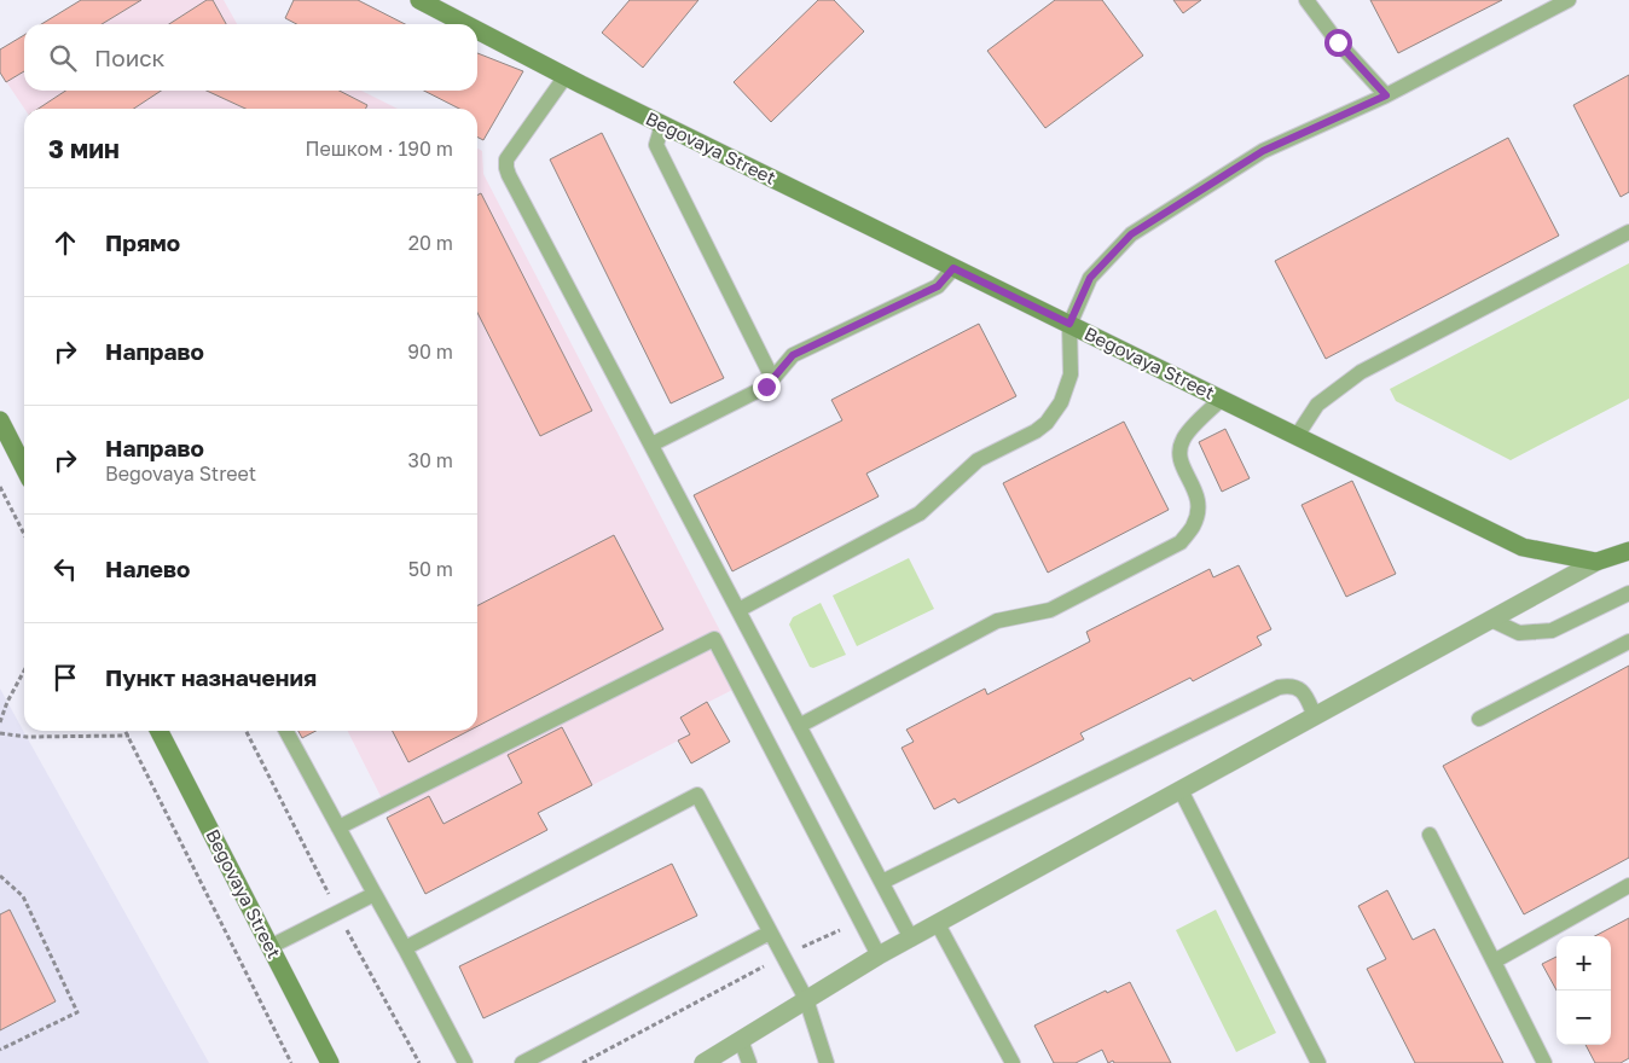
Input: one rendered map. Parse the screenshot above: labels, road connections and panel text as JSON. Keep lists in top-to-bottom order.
{
  "streets": {
    "street": ["Begovaya Street"]
  },
  "page": {
    "search": "Поиск",
    "heading": ["3 мин", "Пешком · 190 m"],
    "list": [
      ["Прямо", "20 m"],
      ["Направо", "90 m"],
      ["Направо", "Begovaya Street", "30 m"],
      ["Налево", "50 m"],
      "Пункт назначения"
    ],
    "map_buttons": ["+", "−"]
  }
}
